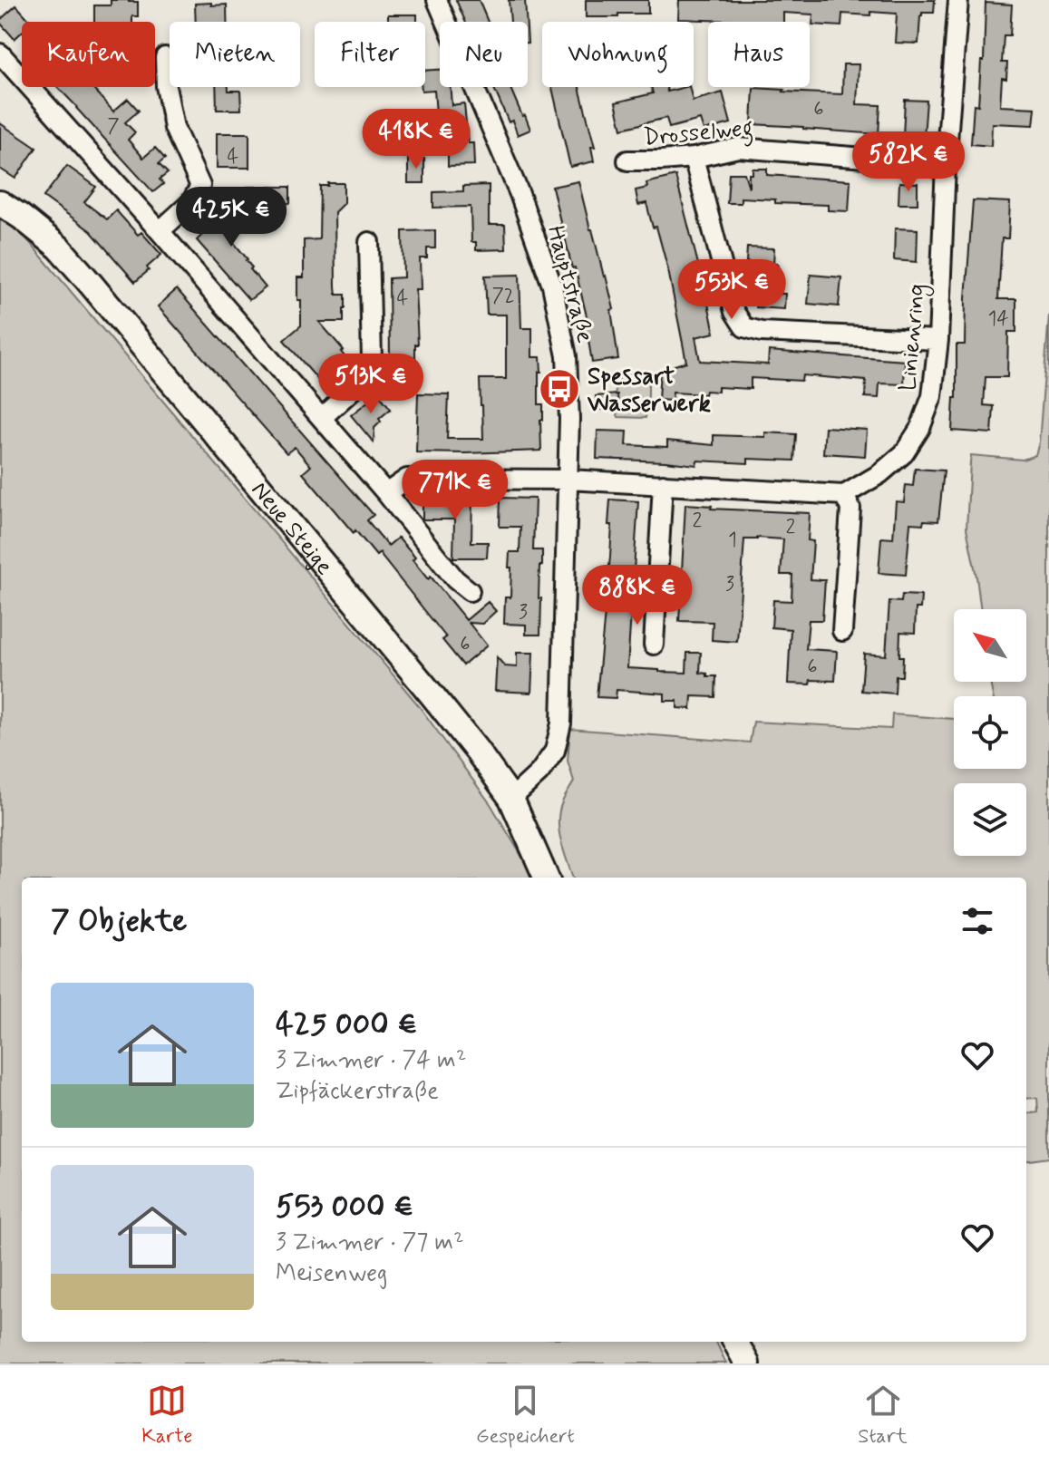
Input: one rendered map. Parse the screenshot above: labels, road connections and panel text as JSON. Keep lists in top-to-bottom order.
{
  "streets": {
    "main road": ["Neue Steige"],
    "street": ["Drosselweg", "Hauptstraße", "Linienring"]
  },
  "crossings": [
    ["Drosselweg", "Linienring"],
    ["Hauptstraße", "Neue Steige"]
  ],
  "places": {
    "bus stop": ["Spessart Wasserwerk"]
  },
  "house_numbers": [
    "6",
    "7",
    "4",
    "72",
    "4",
    "14",
    "2",
    "2",
    "1",
    "3",
    "3",
    "6",
    "6"
  ],
  "north": "top left",
  "page": {
    "chip": [
      "Kaufen",
      "Mieten",
      "Filter",
      "Neu",
      "Wohnung",
      "Haus"
    ],
    "price": [
      "418K €",
      "582K €",
      "425K €",
      "553K €",
      "513K €",
      "771K €",
      "888K €"
    ],
    "heading": "7 Objekte",
    "list": [
      {
        "name": "425 000 €",
        "note": "3 Zimmer · 74 m² · Zipfäckerstraße"
      },
      {
        "name": "553 000 €",
        "note": "3 Zimmer · 77 m² · Meisenweg"
      }
    ],
    "tabs": ["Karte", "Gespeichert", "Start"]
  }
}
